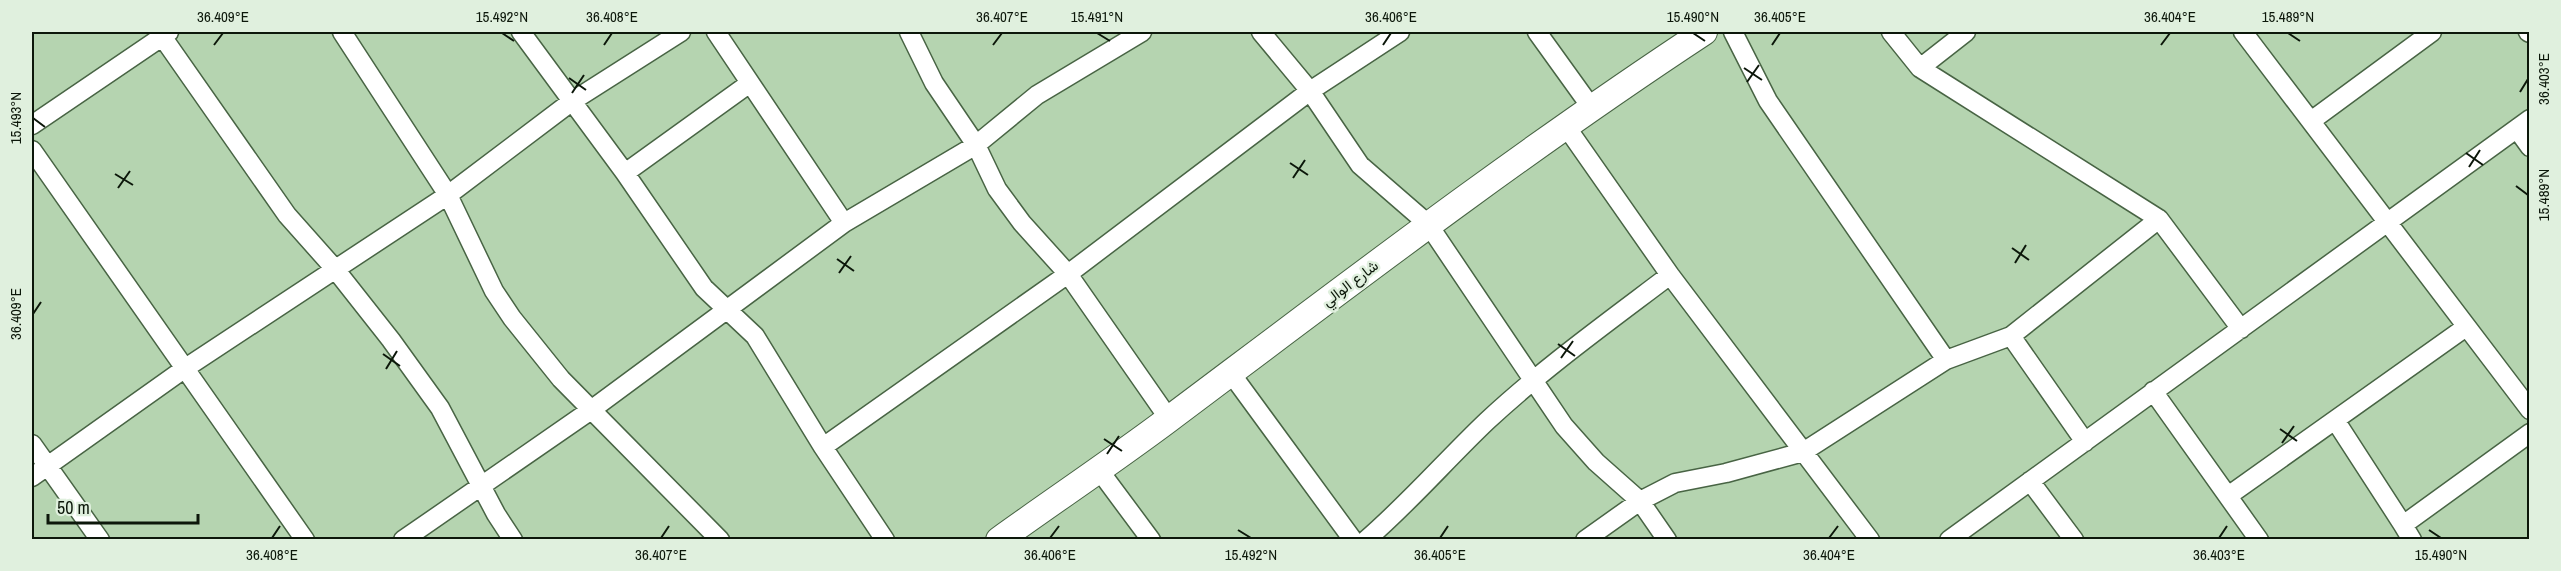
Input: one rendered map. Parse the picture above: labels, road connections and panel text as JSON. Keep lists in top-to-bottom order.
{
  "streets": {
    "main road": ["شارع الوالي"]
  },
  "scale_bar": "50 m",
  "coordinates": [
    "36.409°E",
    "15.492°N",
    "36.408°E",
    "36.407°E",
    "15.491°N",
    "36.406°E",
    "15.490°N",
    "36.405°E",
    "36.404°E",
    "15.489°N",
    "36.403°E",
    "15.493°N"
  ]
}
